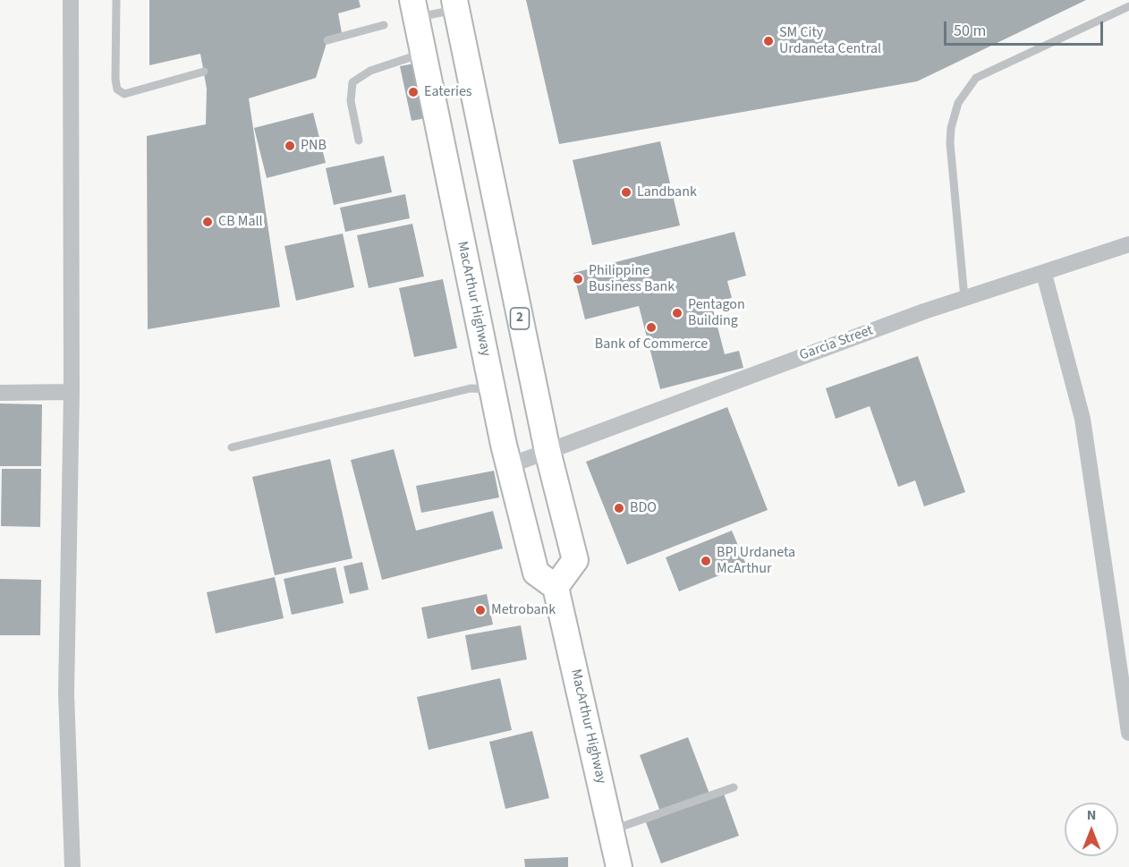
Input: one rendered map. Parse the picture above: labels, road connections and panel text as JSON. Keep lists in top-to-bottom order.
{
  "streets": {
    "main road": ["MacArthur Highway", "2"],
    "street": ["Garcia Street"]
  },
  "crossings": [
    ["MacArthur Highway", "2"],
    ["MacArthur Highway", "Garcia Street"],
    ["2", "Garcia Street"]
  ],
  "places": [
    "SM City Urdaneta Central",
    "Eateries",
    "PNB",
    "Landbank",
    "CB Mall",
    "Philippine Business Bank",
    "Pentagon Building",
    "Bank of Commerce",
    "BDO",
    "BPI Urdaneta McArthur",
    "Metrobank"
  ],
  "scale_bar": "50 m",
  "north": "top"
}
